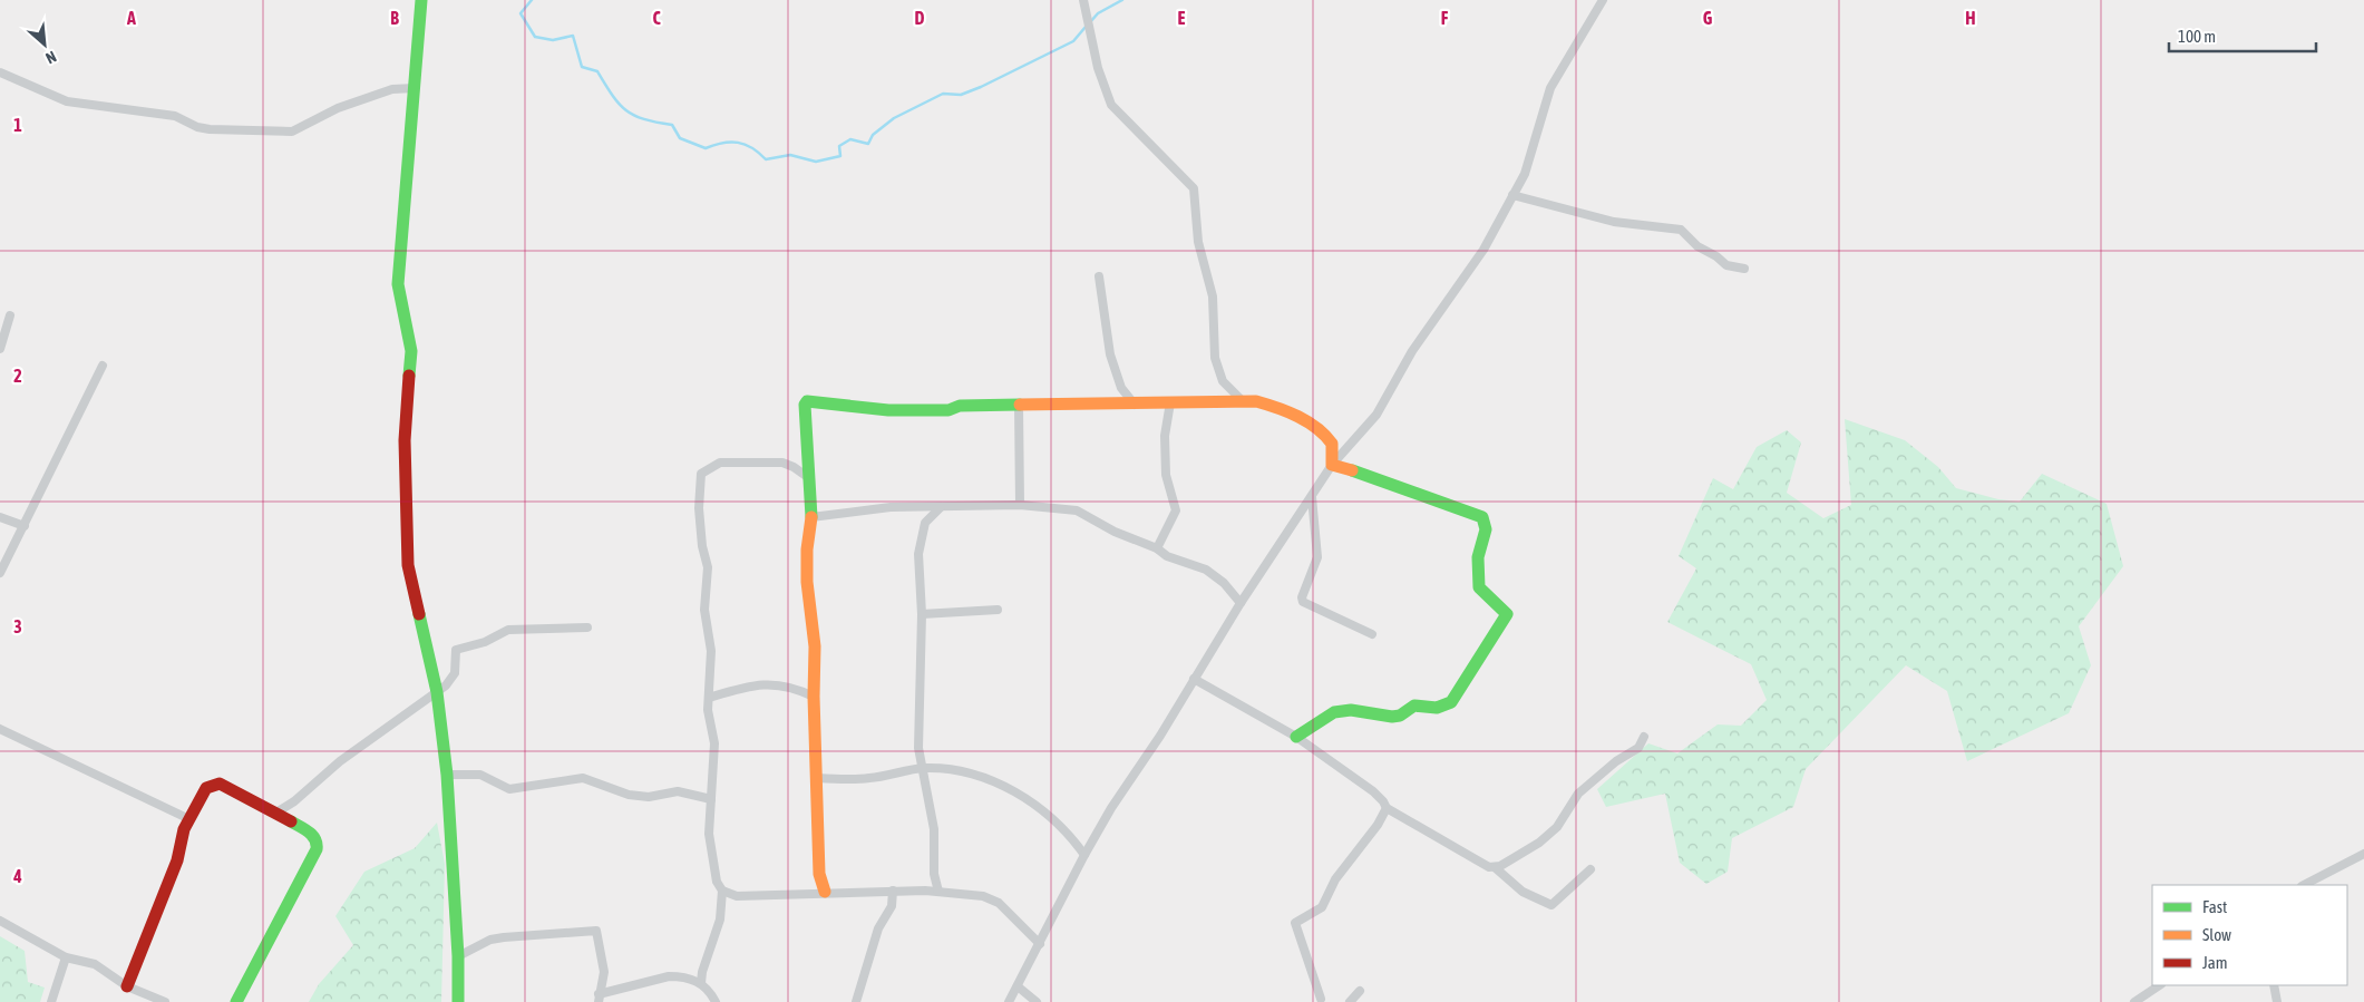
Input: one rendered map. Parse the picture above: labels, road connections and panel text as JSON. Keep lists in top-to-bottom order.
{
  "legend": ["Fast", "Slow", "Jam"],
  "scale_bar": "100 m",
  "north": "bottom right",
  "grid": {
    "columns": [
      "A",
      "B",
      "C",
      "D",
      "E",
      "F",
      "G",
      "H"
    ],
    "rows": [
      "1",
      "2",
      "3",
      "4"
    ]
  }
}
